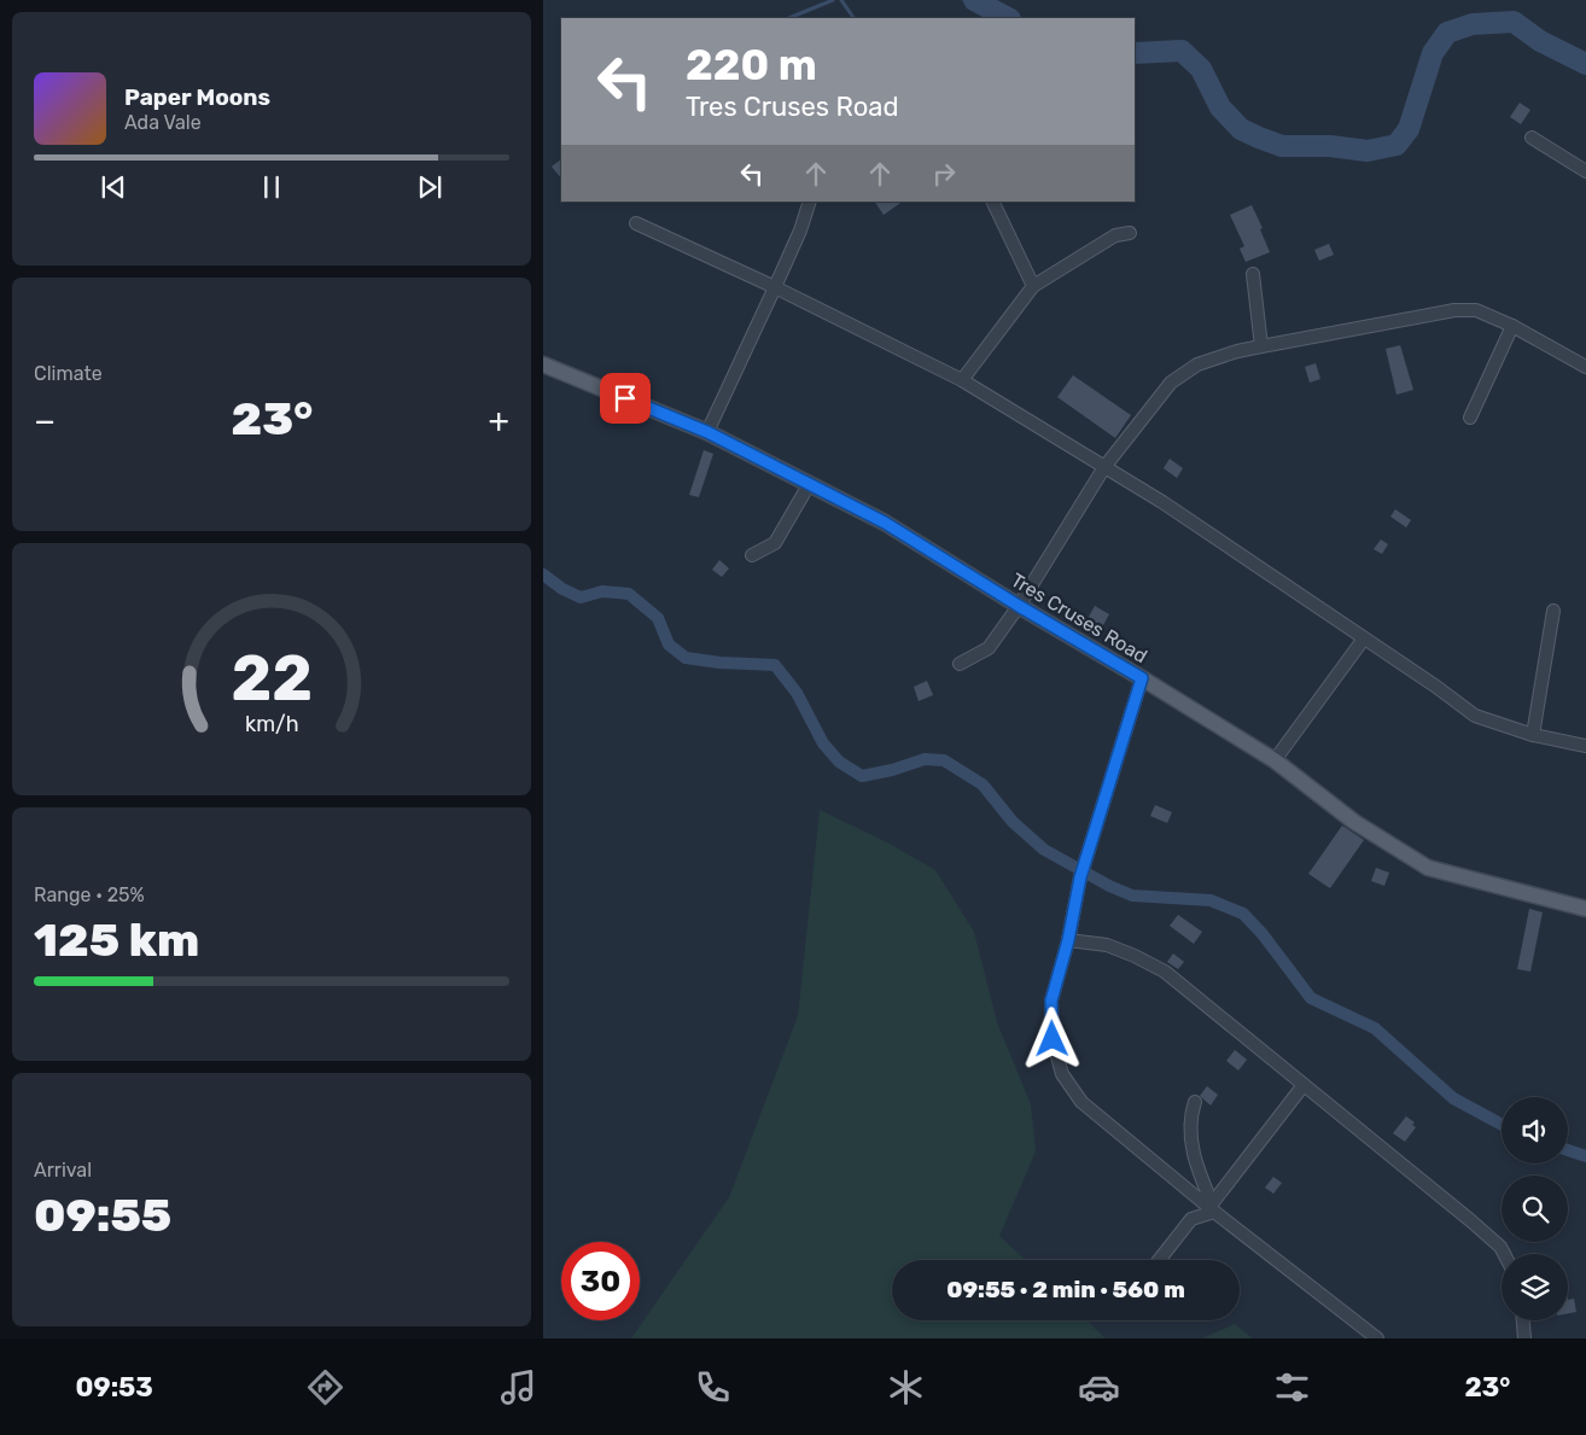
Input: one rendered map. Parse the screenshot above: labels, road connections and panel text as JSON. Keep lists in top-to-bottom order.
{
  "streets": {
    "main road": ["Tres Cruses Road"]
  },
  "page": {
    "turn": ["220 m", "Tres Cruses Road"],
    "song": ["Paper Moons", "Ada Vale"],
    "tile": [
      "Climate",
      ["Range · 25%", "125 km"],
      ["Arrival", "09:55"]
    ],
    "heat": ["−", "23°", "+"],
    "limit": "30",
    "trip": "09:55 · 2 min · 560 m",
    "tabs": ["09:53", "23°"],
    "gauge": ["22", "km/h"]
  }
}
